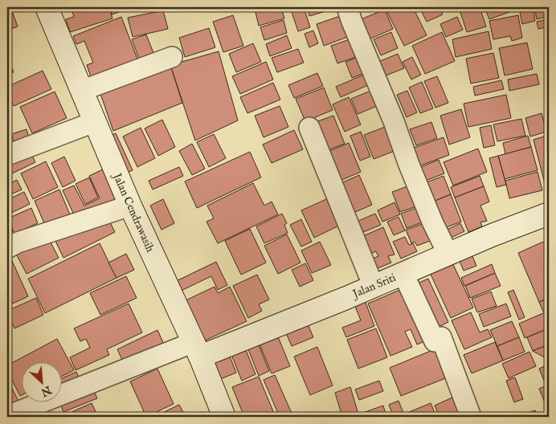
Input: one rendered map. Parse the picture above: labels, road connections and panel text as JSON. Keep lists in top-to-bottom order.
{
  "streets": {
    "street": ["Jalan Cendrawasih", "Jalan Sriti"]
  },
  "crossings": [
    ["Jalan Cendrawasih", "Jalan Sriti"]
  ],
  "north": "bottom right"
}
